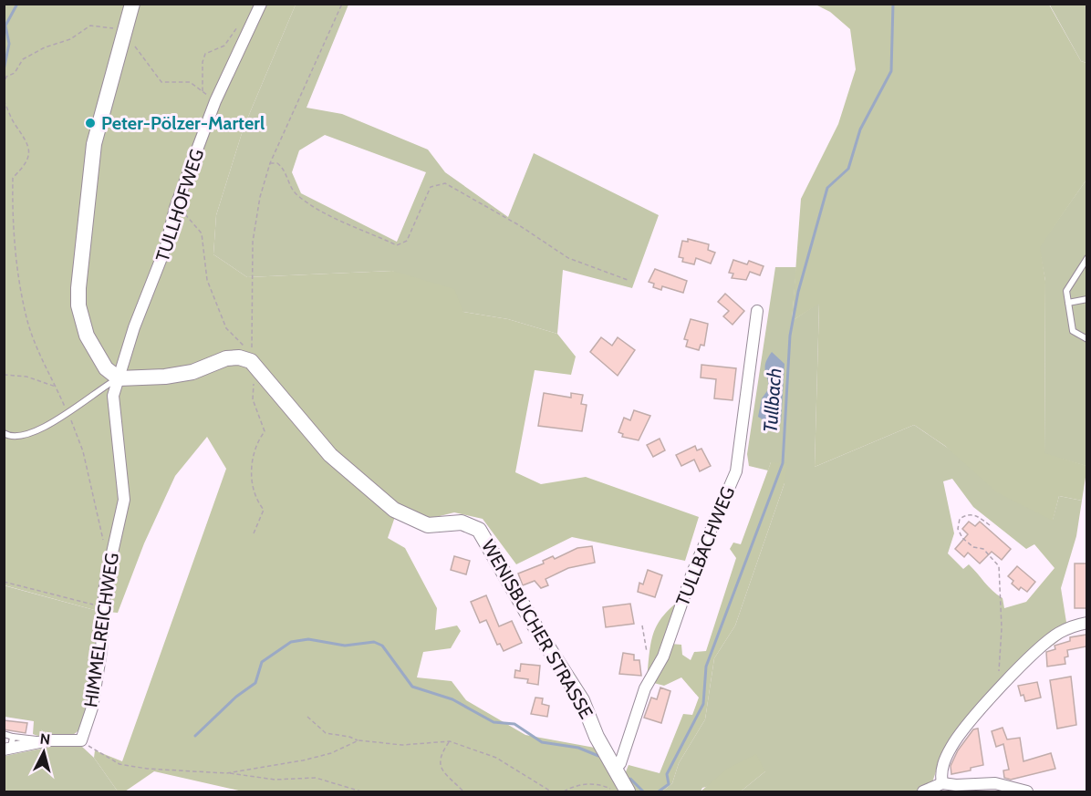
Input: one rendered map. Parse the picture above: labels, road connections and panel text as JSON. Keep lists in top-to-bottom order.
{
  "streets": {
    "street": [
      "TULLHOFWEG",
      "TULLBACHWEG",
      "WENISBUCHER STRASSE",
      "HIMMELREICHWEG"
    ]
  },
  "crossings": [
    ["TULLHOFWEG", "HIMMELREICHWEG"],
    ["TULLBACHWEG", "WENISBUCHER STRASSE"]
  ],
  "water": ["Tullbach"],
  "places": ["Peter-Pölzer-Marterl"],
  "north": "top"
}
